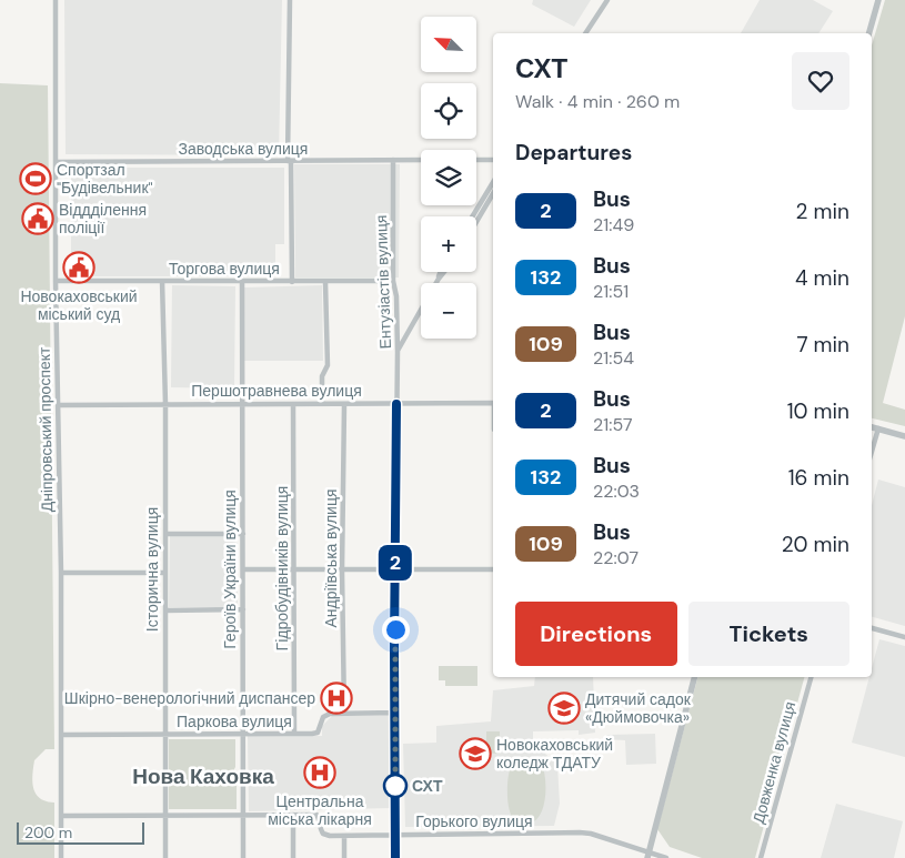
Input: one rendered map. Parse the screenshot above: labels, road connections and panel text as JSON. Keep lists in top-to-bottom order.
{
  "streets": {
    "street": [
      "Заводська вулиця",
      "Торгова вулиця",
      "Ентузіастів вулиця",
      "Першотравнева вулиця",
      "Дніпровський проспект",
      "Андріївська вулиця",
      "Гідробудівників вулиця",
      "Історична вулиця",
      "Героїв України вулиця",
      "Паркова вулиця",
      "Довженка вулиця",
      "Горького вулиця"
    ]
  },
  "crossings": [
    ["Заводська вулиця", "Ентузіастів вулиця"],
    ["Заводська вулиця", "Дніпровський проспект"],
    ["Торгова вулиця", "Ентузіастів вулиця"],
    ["Торгова вулиця", "Дніпровський проспект"],
    ["Торгова вулиця", "Історична вулиця"],
    ["Торгова вулиця", "Героїв України вулиця"],
    ["Ентузіастів вулиця", "Першотравнева вулиця"],
    ["Ентузіастів вулиця", "Паркова вулиця"],
    ["Ентузіастів вулиця", "Горького вулиця"],
    ["Першотравнева вулиця", "Дніпровський проспект"],
    ["Першотравнева вулиця", "Андріївська вулиця"],
    ["Першотравнева вулиця", "Гідробудівників вулиця"],
    ["Першотравнева вулиця", "Історична вулиця"],
    ["Першотравнева вулиця", "Героїв України вулиця"],
    ["Дніпровський проспект", "Паркова вулиця"],
    ["Дніпровський проспект", "Горького вулиця"],
    ["Андріївська вулиця", "Паркова вулиця"],
    ["Гідробудівників вулиця", "Паркова вулиця"],
    ["Історична вулиця", "Паркова вулиця"],
    ["Історична вулиця", "Горького вулиця"],
    ["Героїв України вулиця", "Паркова вулиця"],
    ["Героїв України вулиця", "Горького вулиця"]
  ],
  "districts": ["Нова Каховка"],
  "places": {
    "sports": ["Спортзал \"Будівельник\""],
    "public building": ["Віддділення поліції", "Новокаховський міський суд"],
    "hospital": ["Шкірно-венерологічний диспансер", "Центральна міська лікарня"],
    "school or university": ["Дитячий садок «Дюймовочка»", "Новокаховський коледж ТДАТУ"],
    "other": ["СХТ"]
  },
  "lines": ["bus line 2"],
  "scale_bar": "200 m",
  "north": "top left",
  "page": {
    "on_map": "2",
    "map_buttons": ["+", "−"],
    "heading": [
      ["СХТ", "Walk · 4 min · 260 m"],
      "Departures"
    ],
    "list": [
      {
        "mark": "2",
        "name": "Bus",
        "note": "21:49",
        "value": "2 min"
      },
      {
        "mark": "132",
        "name": "Bus",
        "note": "21:51",
        "value": "4 min"
      },
      {
        "mark": "109",
        "name": "Bus",
        "note": "21:54",
        "value": "7 min"
      },
      {
        "mark": "2",
        "name": "Bus",
        "note": "21:57",
        "value": "10 min"
      },
      {
        "mark": "132",
        "name": "Bus",
        "note": "22:03",
        "value": "16 min"
      },
      {
        "mark": "109",
        "name": "Bus",
        "note": "22:07",
        "value": "20 min"
      }
    ],
    "buttons": ["Directions", "Tickets"],
    "scale": "200 m"
  }
}
